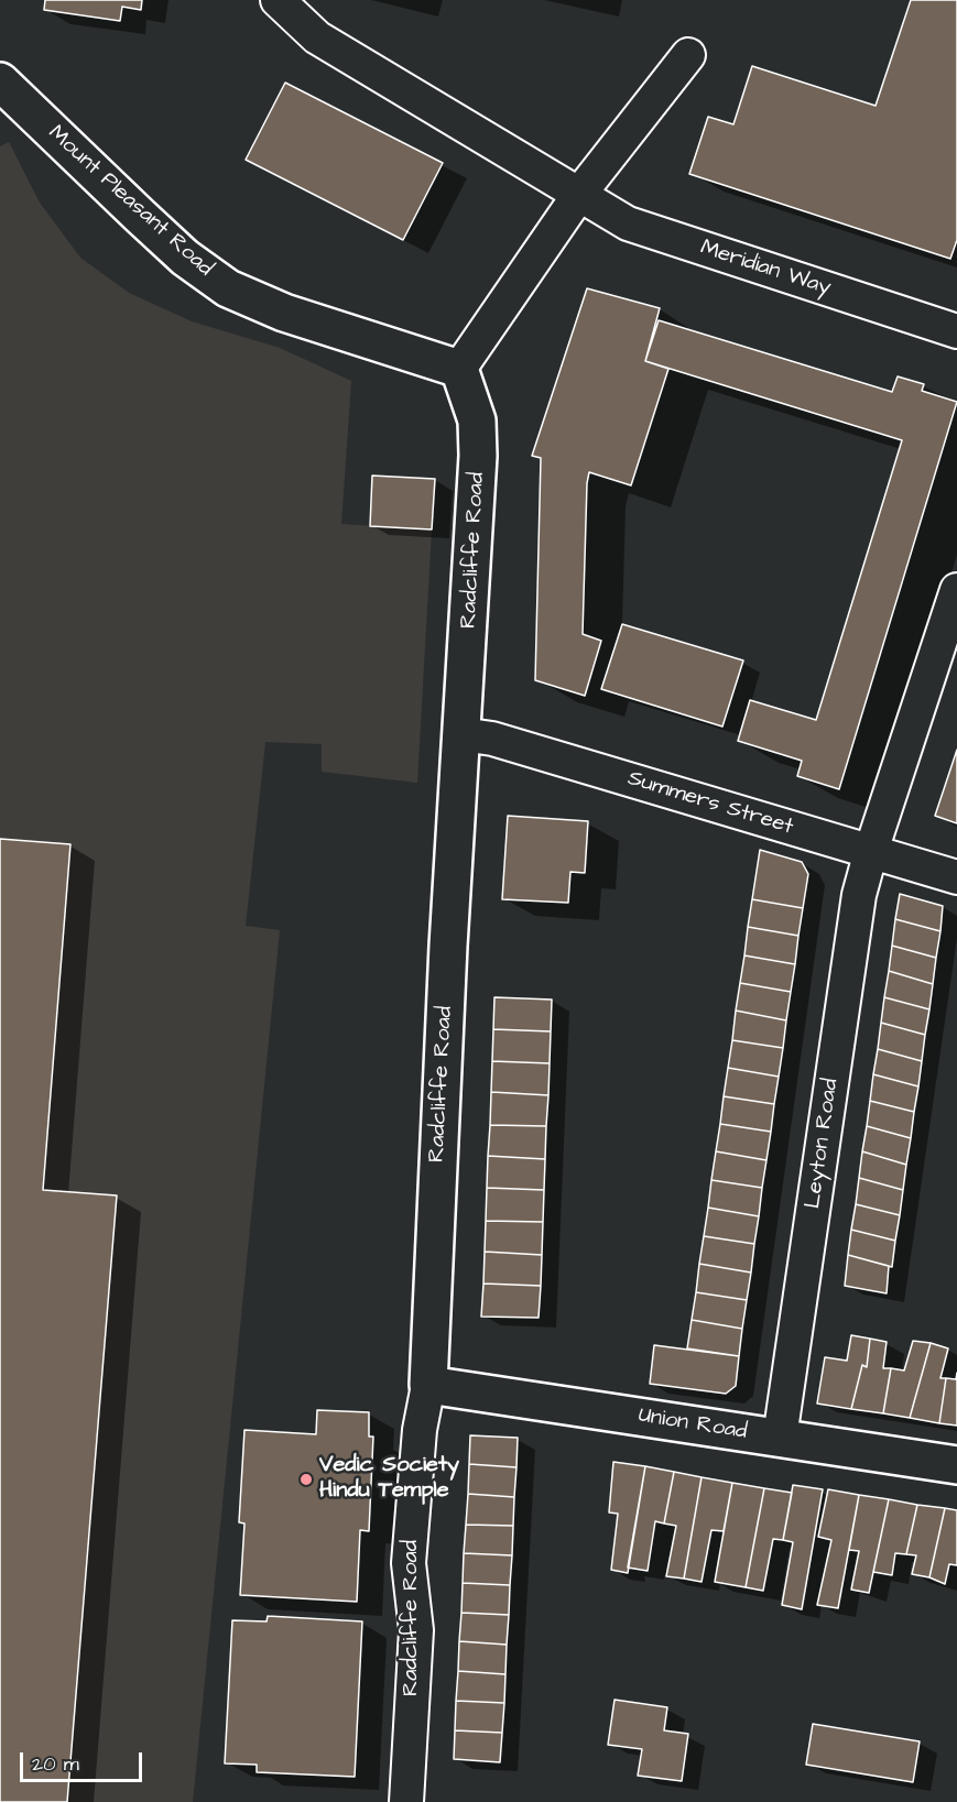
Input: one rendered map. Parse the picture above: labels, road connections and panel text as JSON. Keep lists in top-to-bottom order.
{
  "streets": {
    "street": [
      "Mount Pleasant Road",
      "Meridian Way",
      "Radcliffe Road",
      "Summers Street",
      "Leyton Road",
      "Union Road"
    ]
  },
  "crossings": [
    ["Mount Pleasant Road", "Radcliffe Road"],
    ["Radcliffe Road", "Summers Street"],
    ["Radcliffe Road", "Union Road"],
    ["Summers Street", "Leyton Road"],
    ["Leyton Road", "Union Road"]
  ],
  "places": ["Vedic Society Hindu Temple"],
  "scale_bar": "20 m"
}
